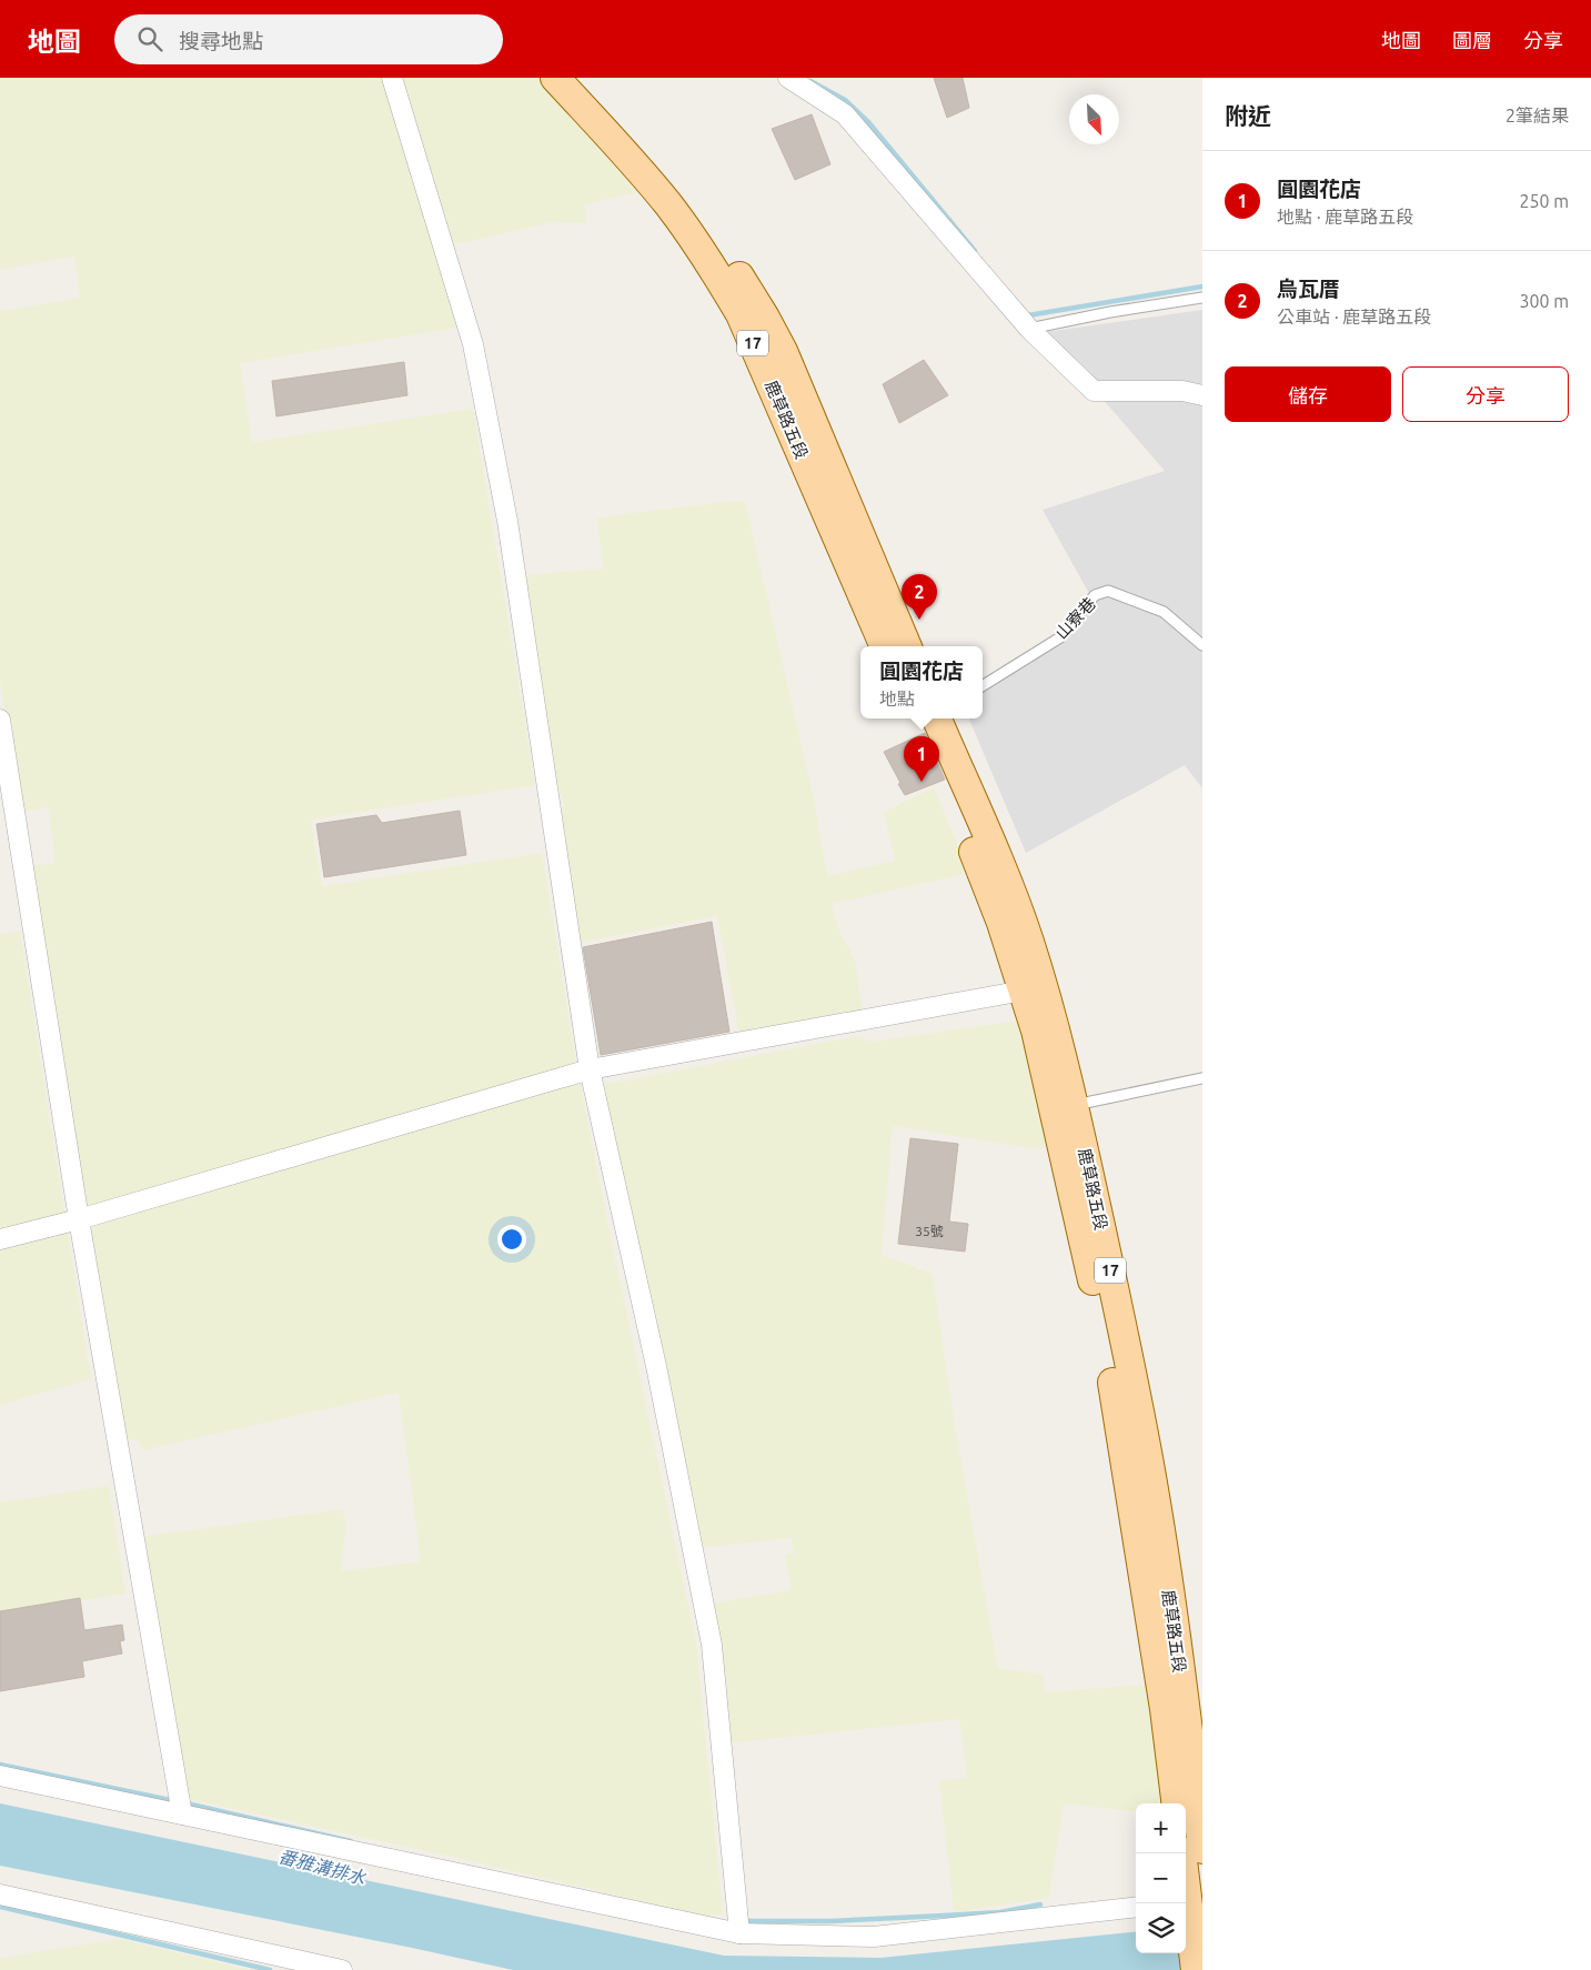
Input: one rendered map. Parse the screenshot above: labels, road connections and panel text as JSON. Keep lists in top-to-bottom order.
{
  "streets": {
    "main road": ["17", "鹿草路五段"],
    "lane": ["山寮巷"]
  },
  "water": ["番雅溝排水"],
  "house_numbers": ["35號"],
  "north": "bottom right",
  "page": {
    "header": "地圖",
    "search": "搜尋地點",
    "nav": ["地圖", "圖層", "分享"],
    "heading": ["附近", "2筆結果"],
    "list": [
      {
        "mark": "1",
        "name": "圓園花店",
        "note": "地點 · 鹿草路五段",
        "value": "250 m"
      },
      {
        "mark": "2",
        "name": "烏瓦厝",
        "note": "公車站 · 鹿草路五段",
        "value": "300 m"
      }
    ],
    "buttons": ["儲存", "分享"],
    "pins": ["2", "1"],
    "popup": ["圓園花店", "地點"],
    "map_buttons": ["+", "−"]
  }
}
